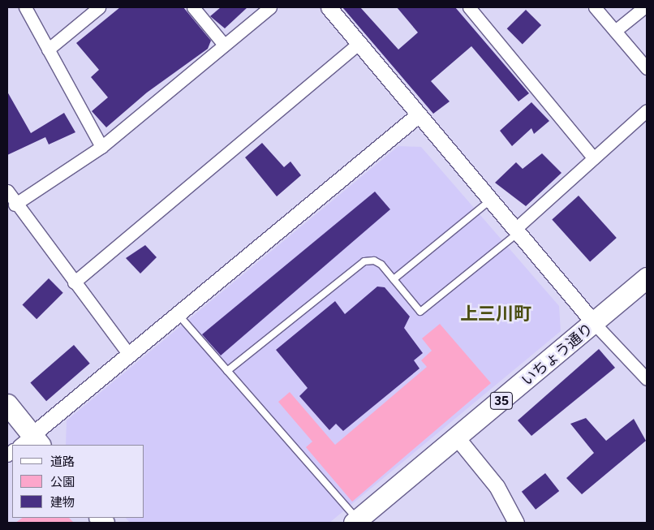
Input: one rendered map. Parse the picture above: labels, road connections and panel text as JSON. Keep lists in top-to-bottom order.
{
  "streets": {
    "main road": ["いちょう通り", "35"]
  },
  "districts": ["上三川町"],
  "legend": ["道路", "公園", "建物"]
}
